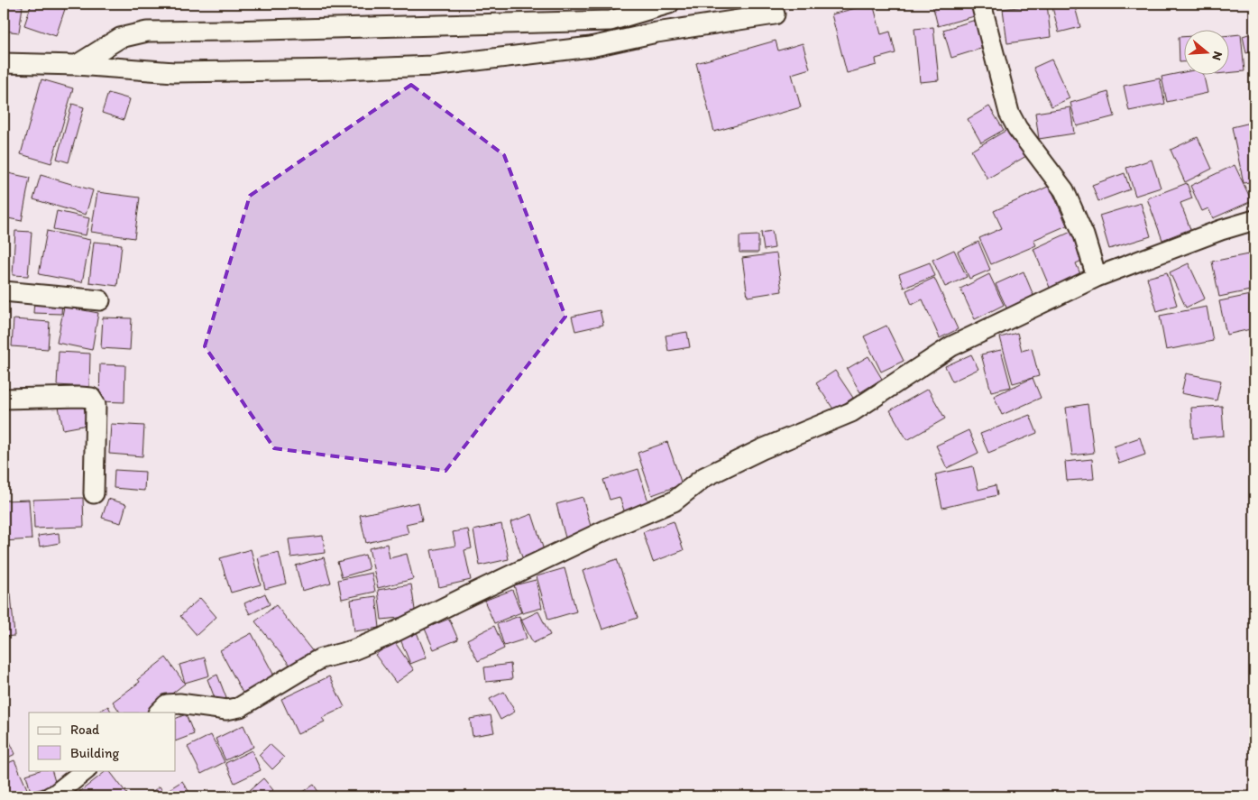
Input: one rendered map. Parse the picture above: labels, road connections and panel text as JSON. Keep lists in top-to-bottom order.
{
  "legend": ["Road", "Building"],
  "north": "right"
}
